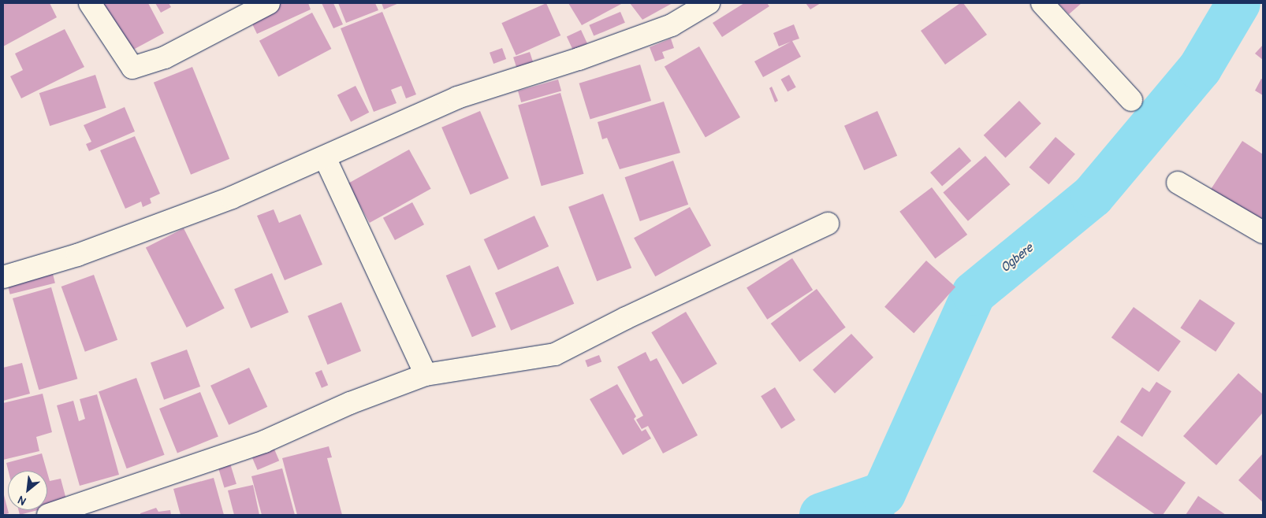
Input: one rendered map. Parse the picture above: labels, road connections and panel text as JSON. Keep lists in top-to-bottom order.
{
  "water": ["Ogbere"],
  "north": "bottom left"
}
